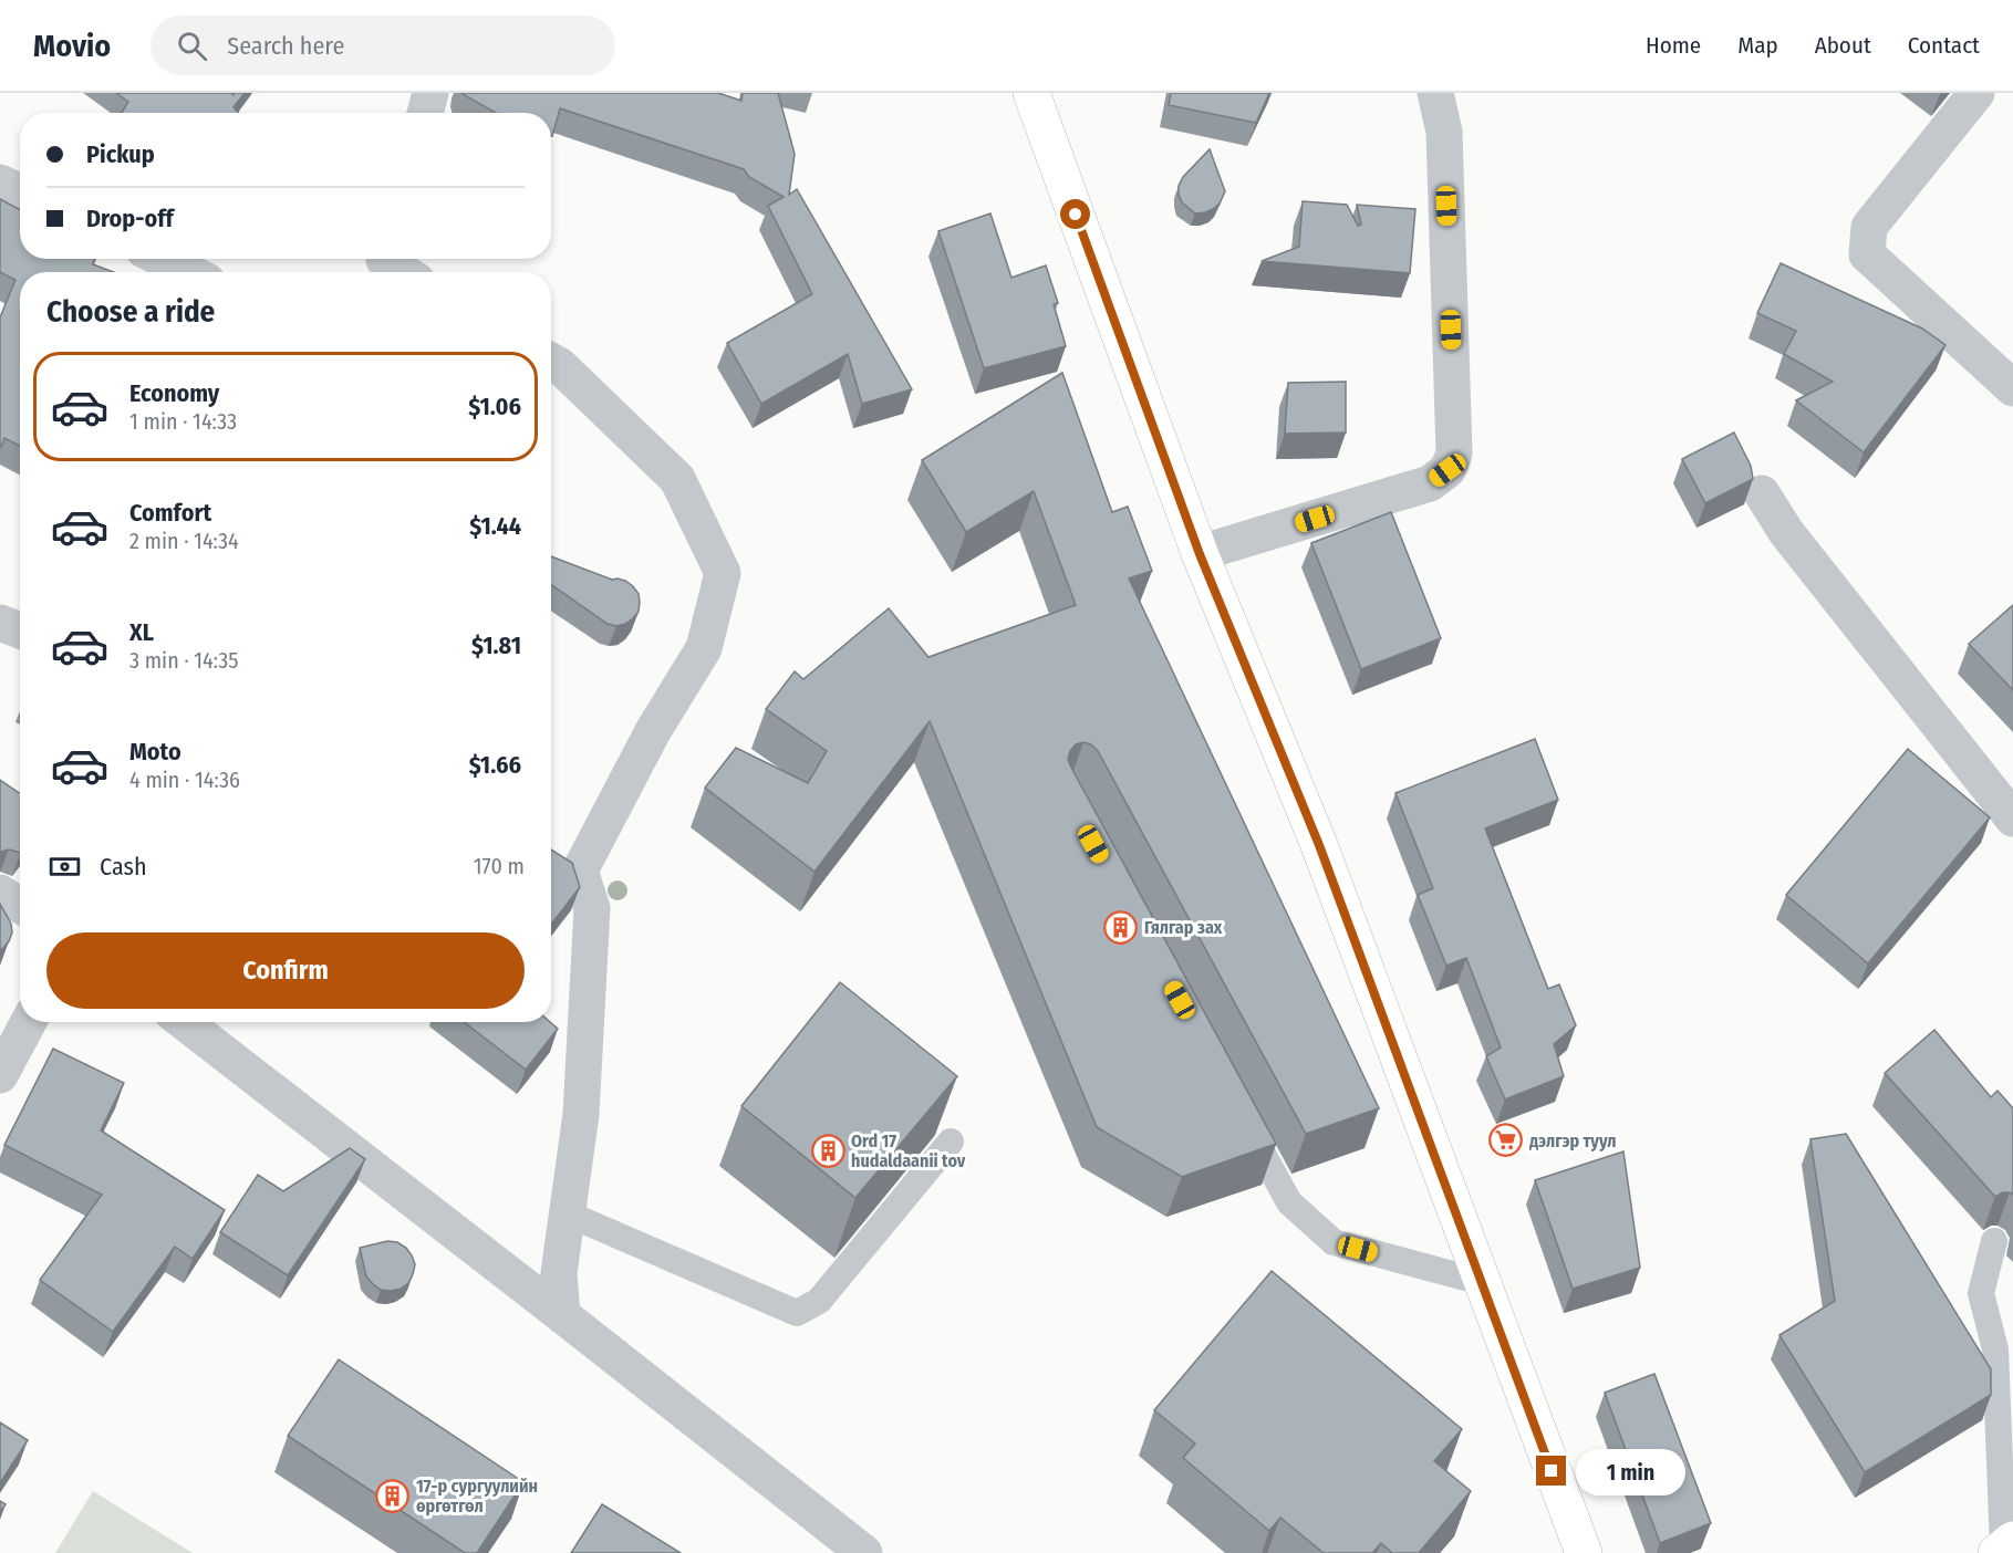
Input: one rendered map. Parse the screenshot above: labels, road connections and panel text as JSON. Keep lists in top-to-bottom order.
{
  "places": {
    "building": ["Гялгар зах", "Ord 17 hudaldaanii tov", "17-р сургуулийн өргөтгөл"],
    "supermarket": ["дэлгэр туул"]
  },
  "page": {
    "header": "Movio",
    "search": "Search here",
    "nav": [
      "Home",
      "Map",
      "About",
      "Contact"
    ],
    "banner": ["Pickup", "Drop-off"],
    "heading": "Choose a ride",
    "list": [
      {
        "name": "Economy",
        "note": "1 min · 14:33",
        "value": "$1.06"
      },
      {
        "name": "Comfort",
        "note": "2 min · 14:34",
        "value": "$1.44"
      },
      {
        "name": "XL",
        "note": "3 min · 14:35",
        "value": "$1.81"
      },
      {
        "name": "Moto",
        "note": "4 min · 14:36",
        "value": "$1.66"
      }
    ],
    "pay": ["Cash", "170 m"],
    "buttons": "Confirm",
    "bubble": "1 min"
  }
}
